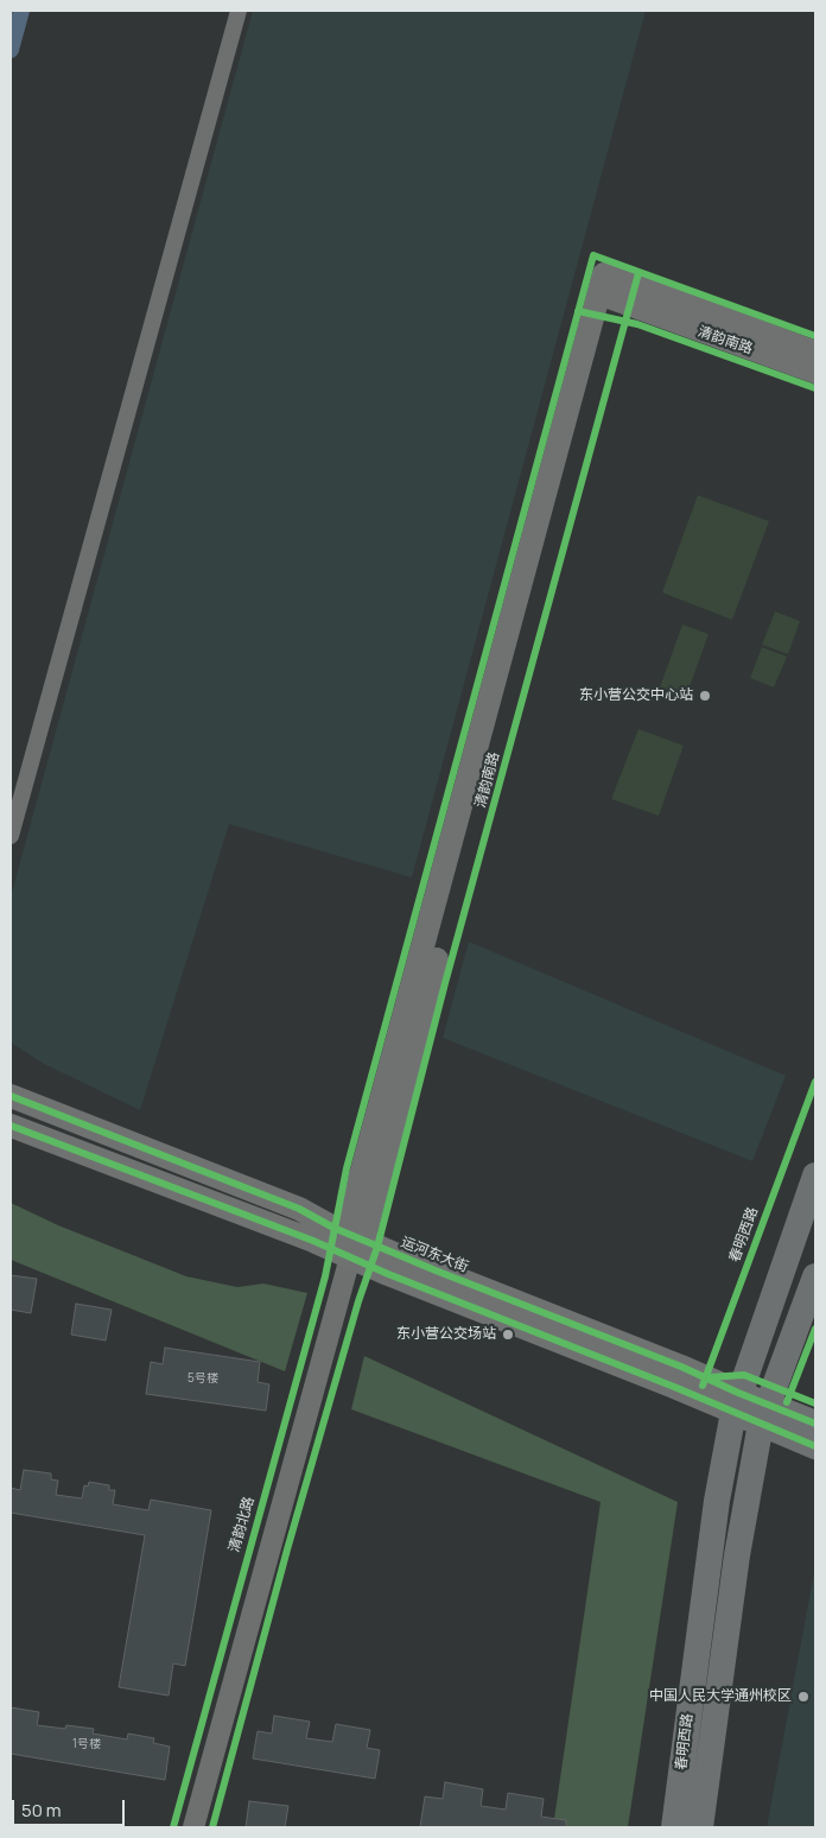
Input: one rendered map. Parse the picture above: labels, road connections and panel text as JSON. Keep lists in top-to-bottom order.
{
  "streets": {
    "main road": ["清韵南路", "春明西路"],
    "cycle path": ["运河东大街", "清韵北路"]
  },
  "places": ["东小营公交中心站", "东小营公交场站", "中国人民大学通州校区"],
  "house_numbers": ["5号楼", "1号楼"],
  "scale_bar": "50 m"
}
